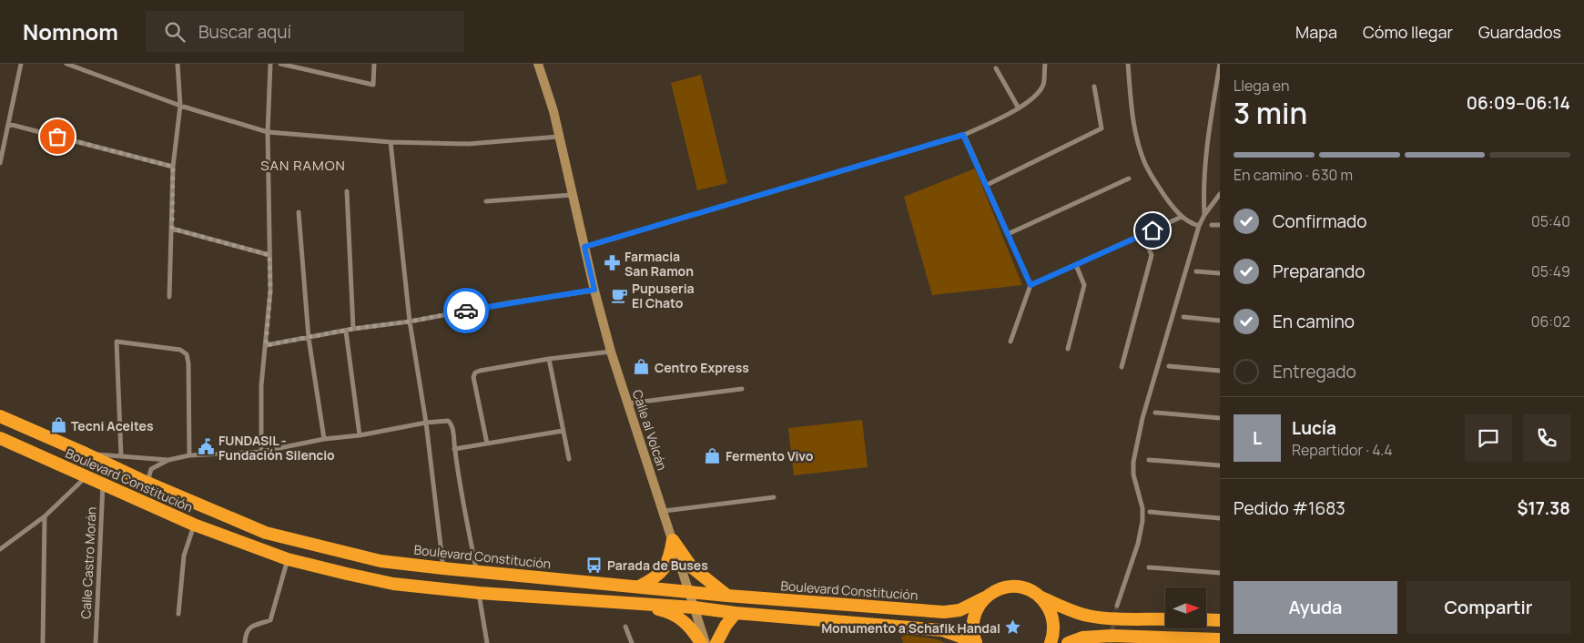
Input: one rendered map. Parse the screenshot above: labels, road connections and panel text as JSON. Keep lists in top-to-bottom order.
{
  "streets": {
    "highway": ["Boulevard Constitución"],
    "main road": ["Calle al Volcán"],
    "street": ["Calle Castro Morán"]
  },
  "crossings": [
    ["Calle al Volcán", "Boulevard Constitución"],
    ["Boulevard Constitución", "Calle Castro Morán"]
  ],
  "districts": ["SAN RAMON"],
  "places": {
    "pharmacy": ["Farmacia San Ramon"],
    "cafe": ["Pupuseria El Chato"],
    "shop": ["Centro Express", "Tecni Aceites", "Fermento Vivo"],
    "public building": ["FUNDASIL - Fundación Silencio"],
    "bus stop": ["Parada de Buses"],
    "place": ["Monumento a Schafik Handal"]
  },
  "north": "right",
  "page": {
    "header": "Nomnom",
    "search": "Buscar aquí",
    "nav": ["Mapa", "Cómo llegar", "Guardados"],
    "heading": ["3 min", "Llega en", "06:09–06:14"],
    "panel": [
      "Lucía",
      "Repartidor · 4.4",
      "Pedido #1683",
      "$17.38"
    ],
    "bar": "En camino · 630 m",
    "list": [
      ["Confirmado", "05:40"],
      ["Preparando", "05:49"],
      ["En camino", "06:02"],
      "Entregado"
    ],
    "round": "L",
    "buttons": ["Ayuda", "Compartir"]
  }
}
